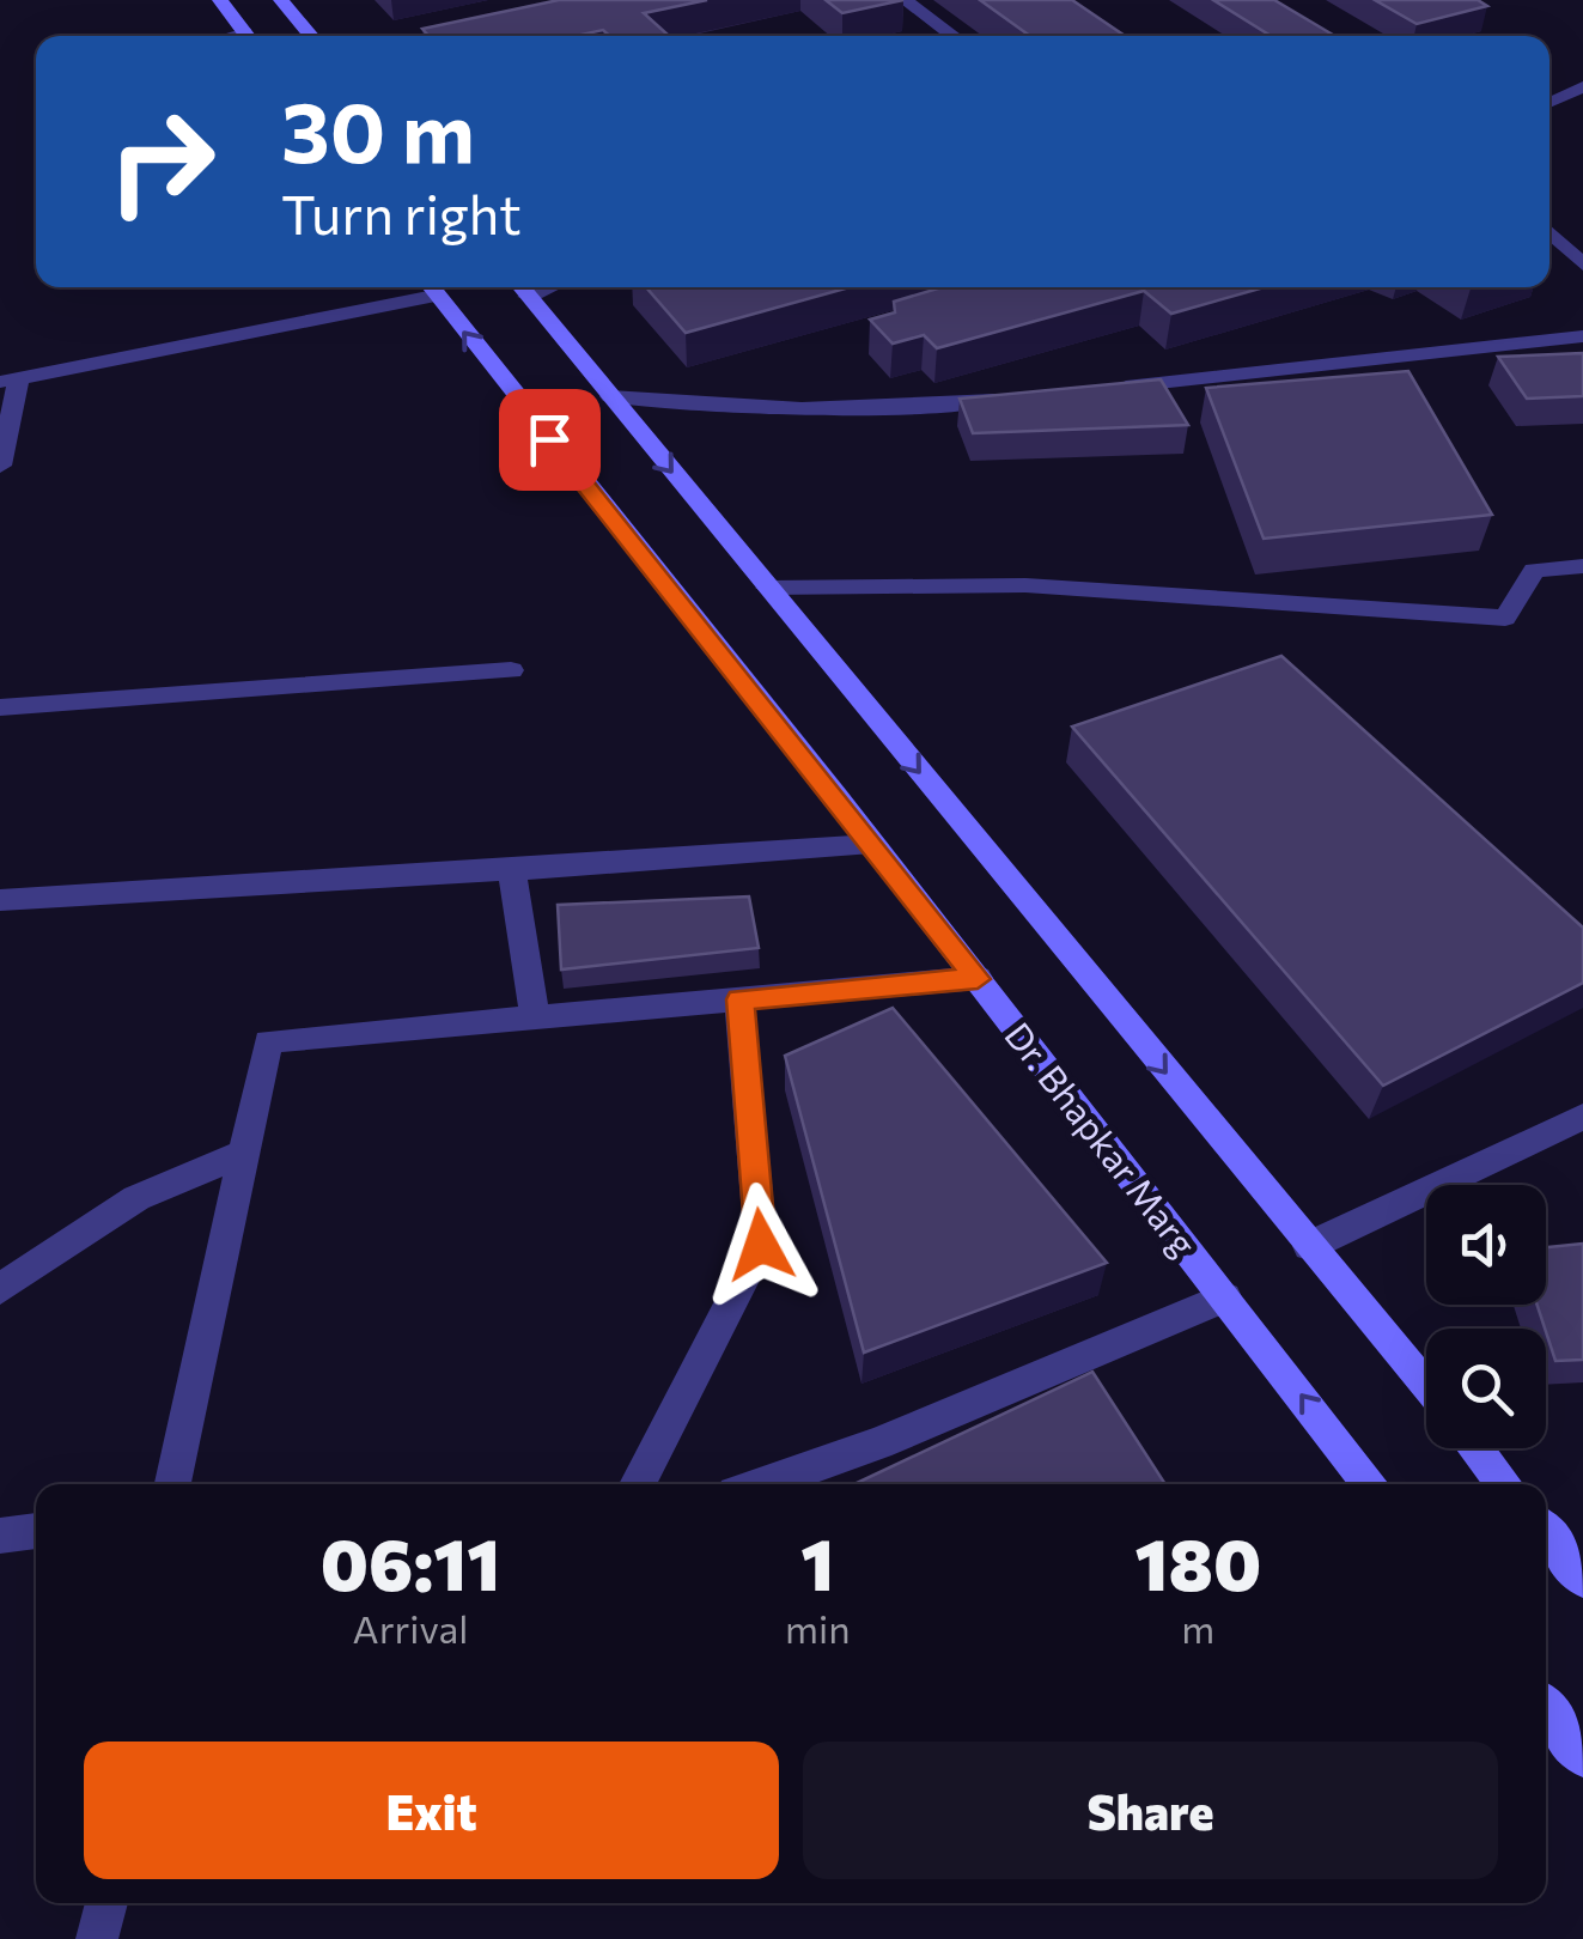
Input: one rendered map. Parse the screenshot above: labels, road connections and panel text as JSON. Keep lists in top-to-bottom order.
{
  "streets": {
    "main road": ["Dr. Bhapkar Marg"]
  },
  "page": {
    "turn": ["30 m", "Turn right"],
    "eta": [
      "06:11",
      "Arrival",
      "1",
      "min",
      "180",
      "m"
    ],
    "buttons": ["Exit", "Share"]
  }
}
